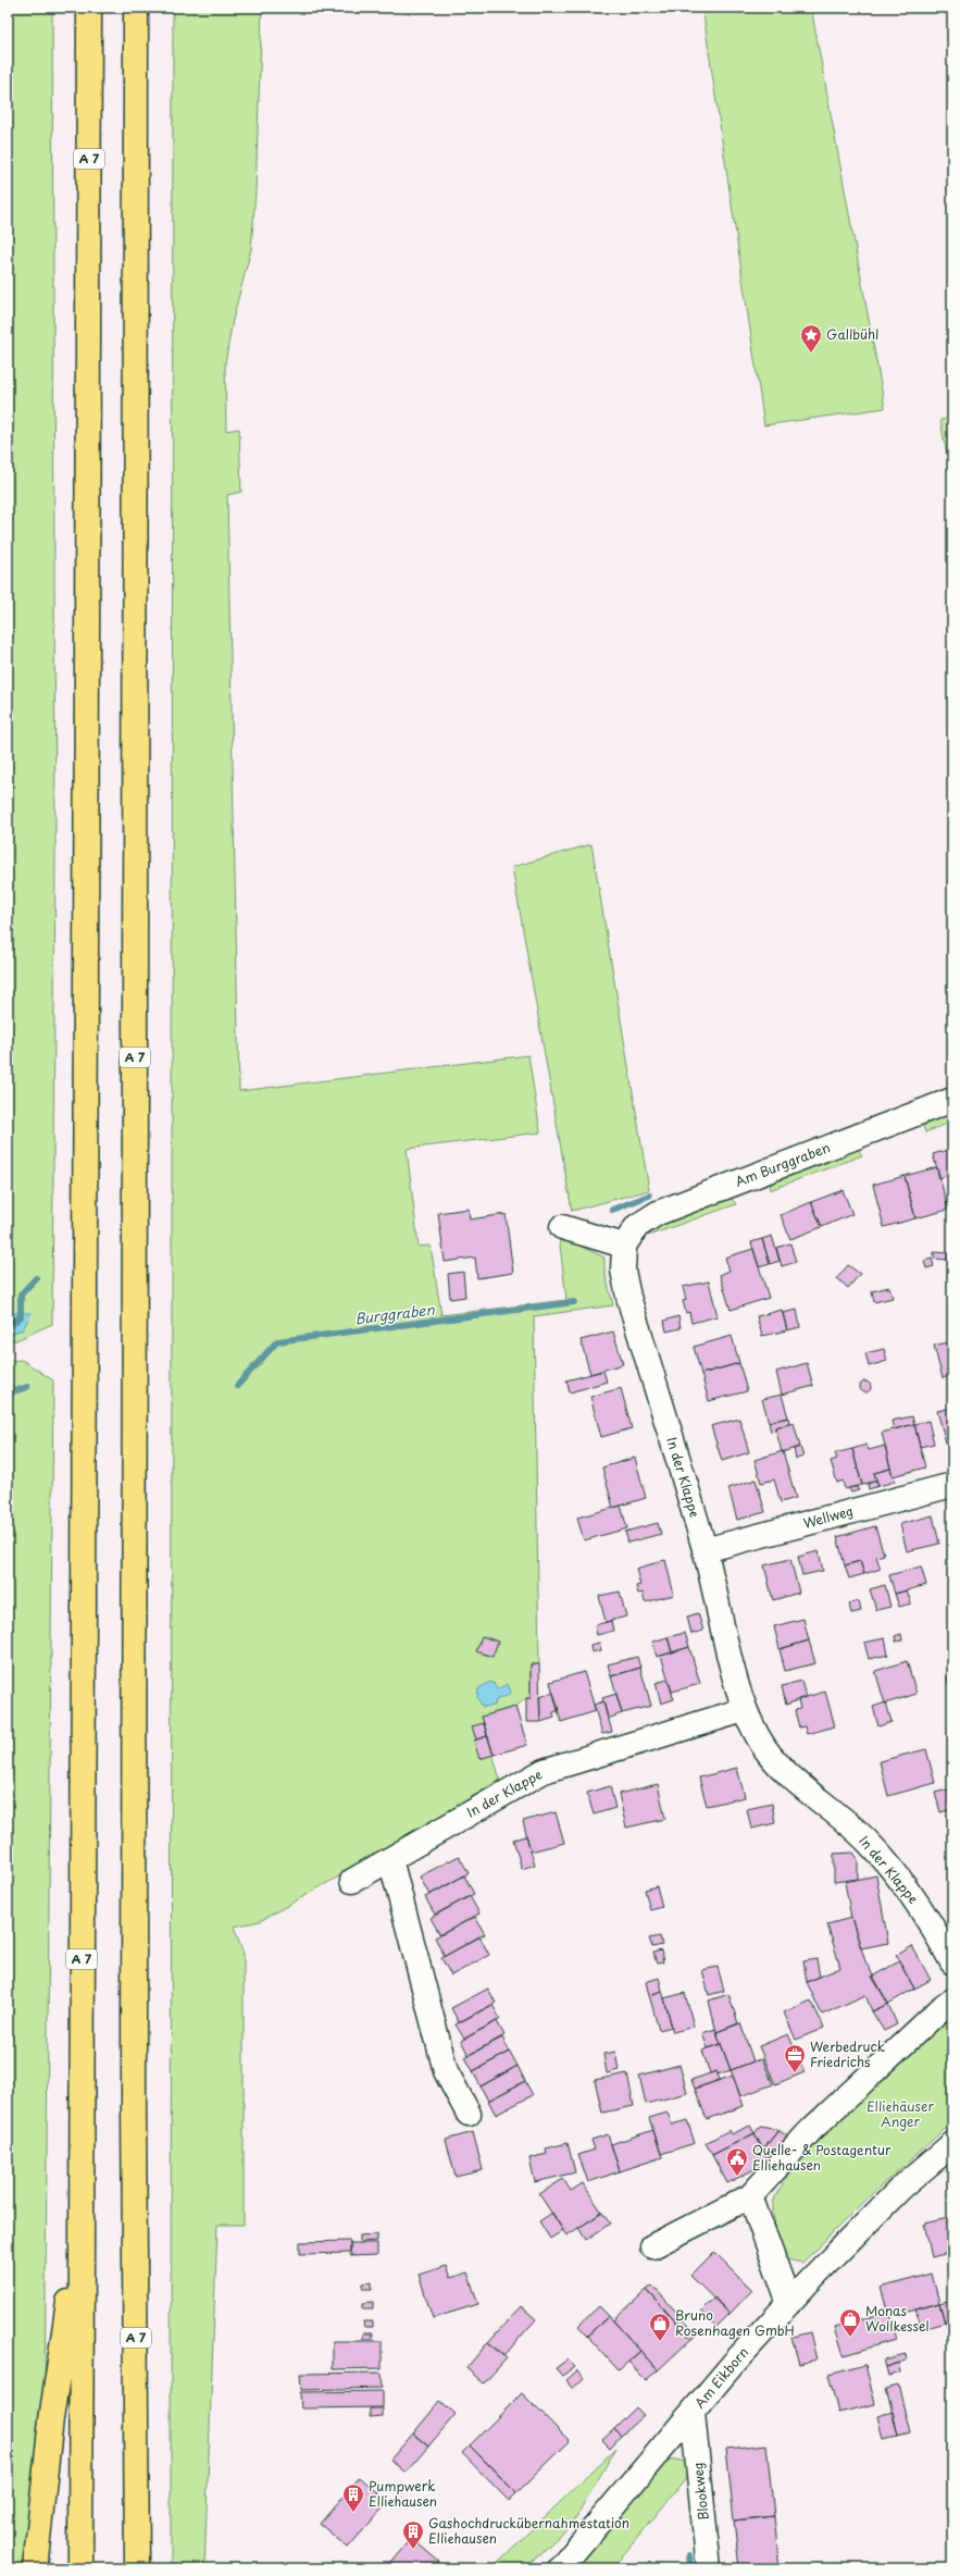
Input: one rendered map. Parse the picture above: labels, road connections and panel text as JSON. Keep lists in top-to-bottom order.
{
  "streets": {
    "highway": ["A 7"],
    "street": [
      "Am Burggraben",
      "In der Klappe",
      "Wellweg",
      "Am Eikborn",
      "Blookweg"
    ]
  },
  "crossings": [
    ["Am Burggraben", "In der Klappe"],
    ["In der Klappe", "Wellweg"],
    ["Am Eikborn", "Blookweg"]
  ],
  "water": ["Burggraben"],
  "parks": ["Elliehäuser Anger"],
  "places": {
    "place": ["Gallbühl"],
    "office": ["Werbedruck Friedrichs"],
    "public building": ["Quelle- & Postagentur Elliehausen"],
    "shop": ["Monas Wollkessel", "Bruno Rosenhagen GmbH"],
    "building": ["Pumpwerk Elliehausen", "Gashochdruckübernahmestation Elliehausen"]
  }
}
